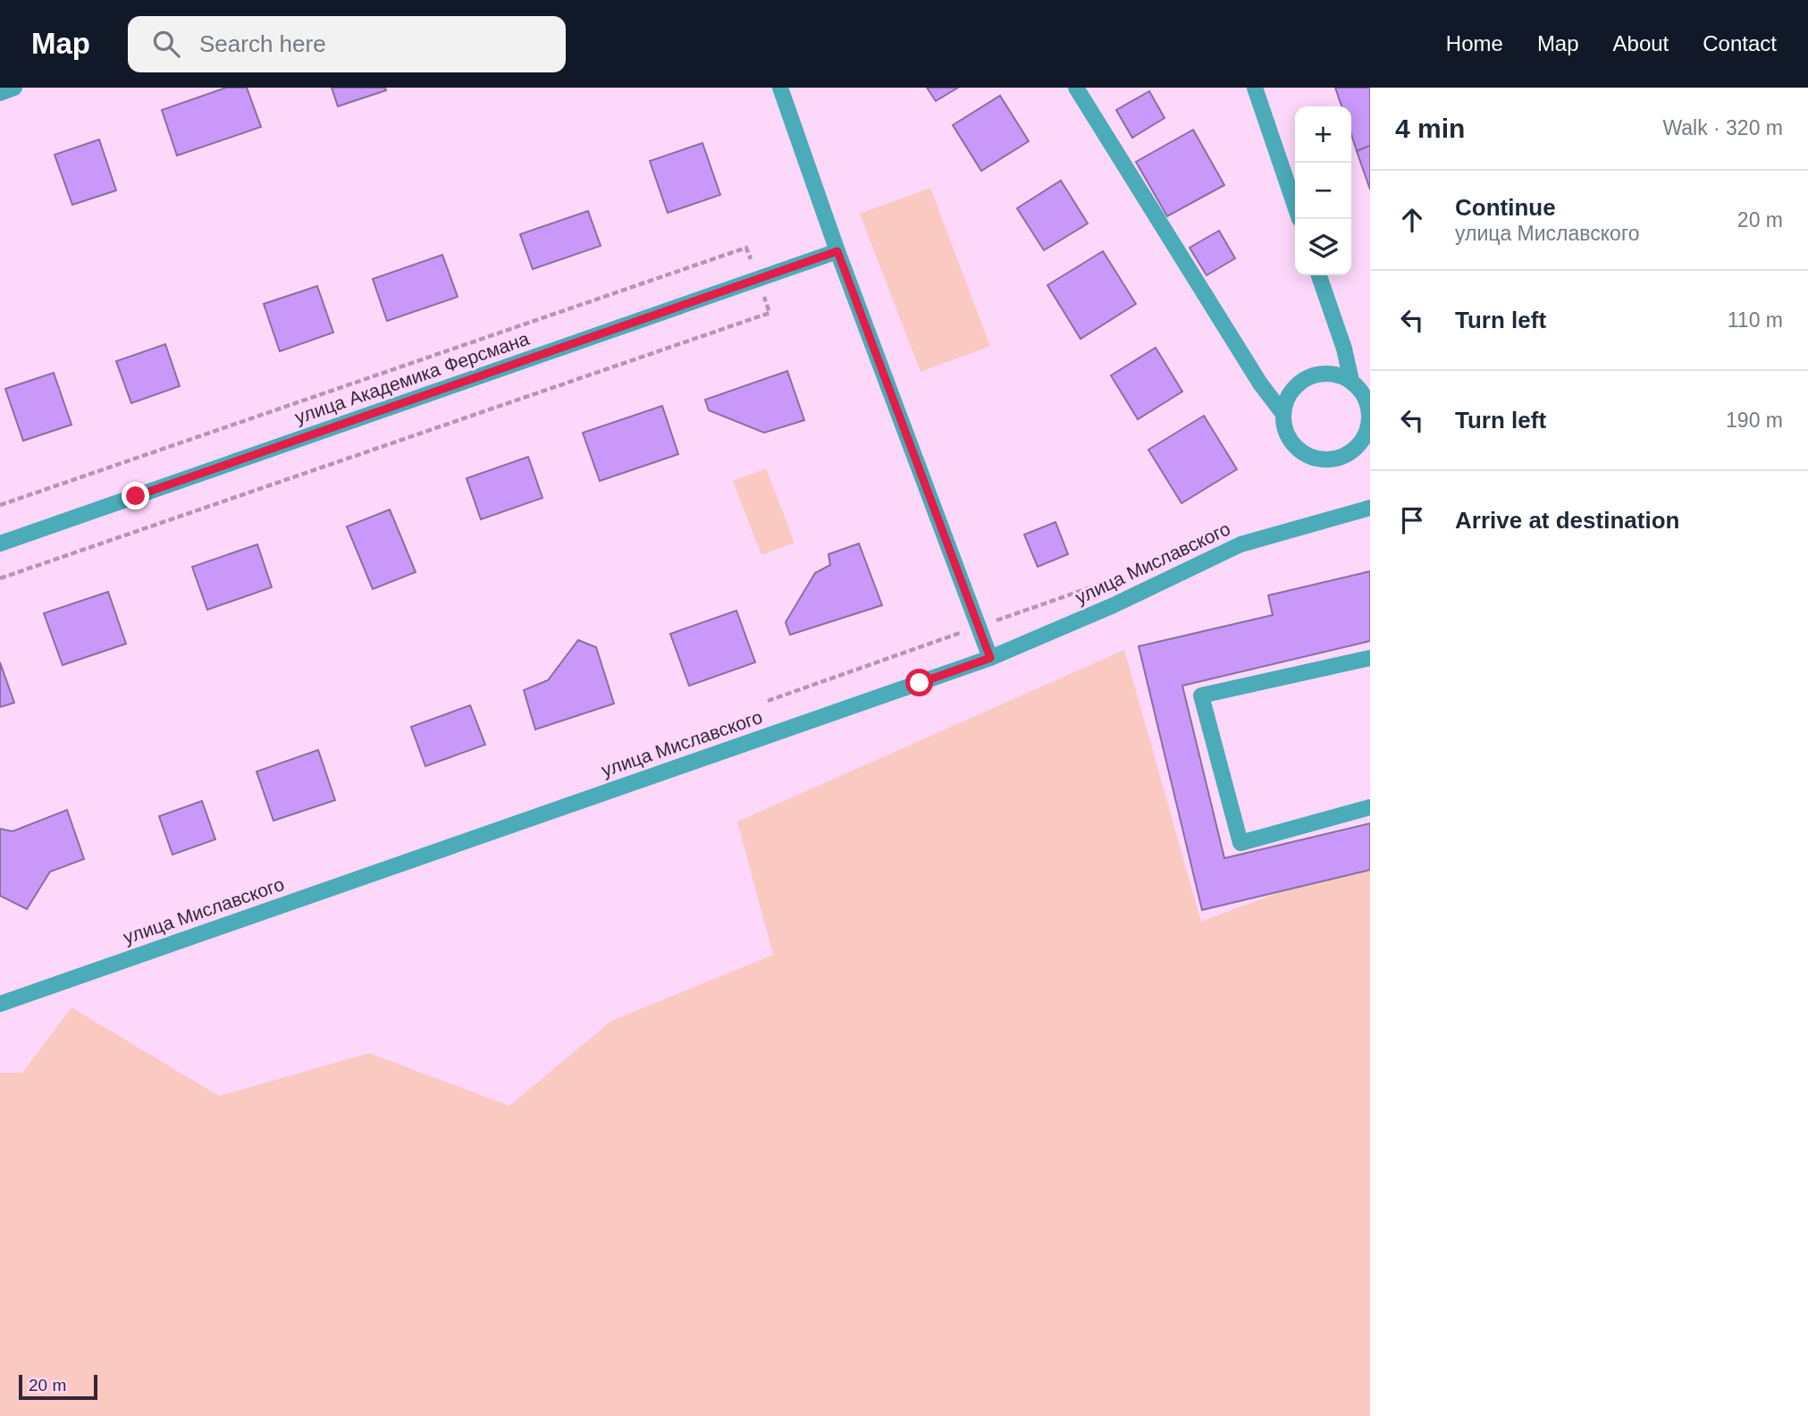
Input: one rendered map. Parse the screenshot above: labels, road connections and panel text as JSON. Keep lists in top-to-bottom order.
{
  "streets": {
    "street": ["улица Академика Ферсмана", "улица Миславского"]
  },
  "scale_bar": "20 m",
  "page": {
    "header": "Map",
    "search": "Search here",
    "nav": [
      "Home",
      "Map",
      "About",
      "Contact"
    ],
    "heading": ["4 min", "Walk · 320 m"],
    "map_buttons": ["+", "−"],
    "list": [
      ["Continue", "улица Миславского", "20 m"],
      ["Turn left", "110 m"],
      ["Turn left", "190 m"],
      "Arrive at destination"
    ],
    "scale": "20 m"
  }
}
